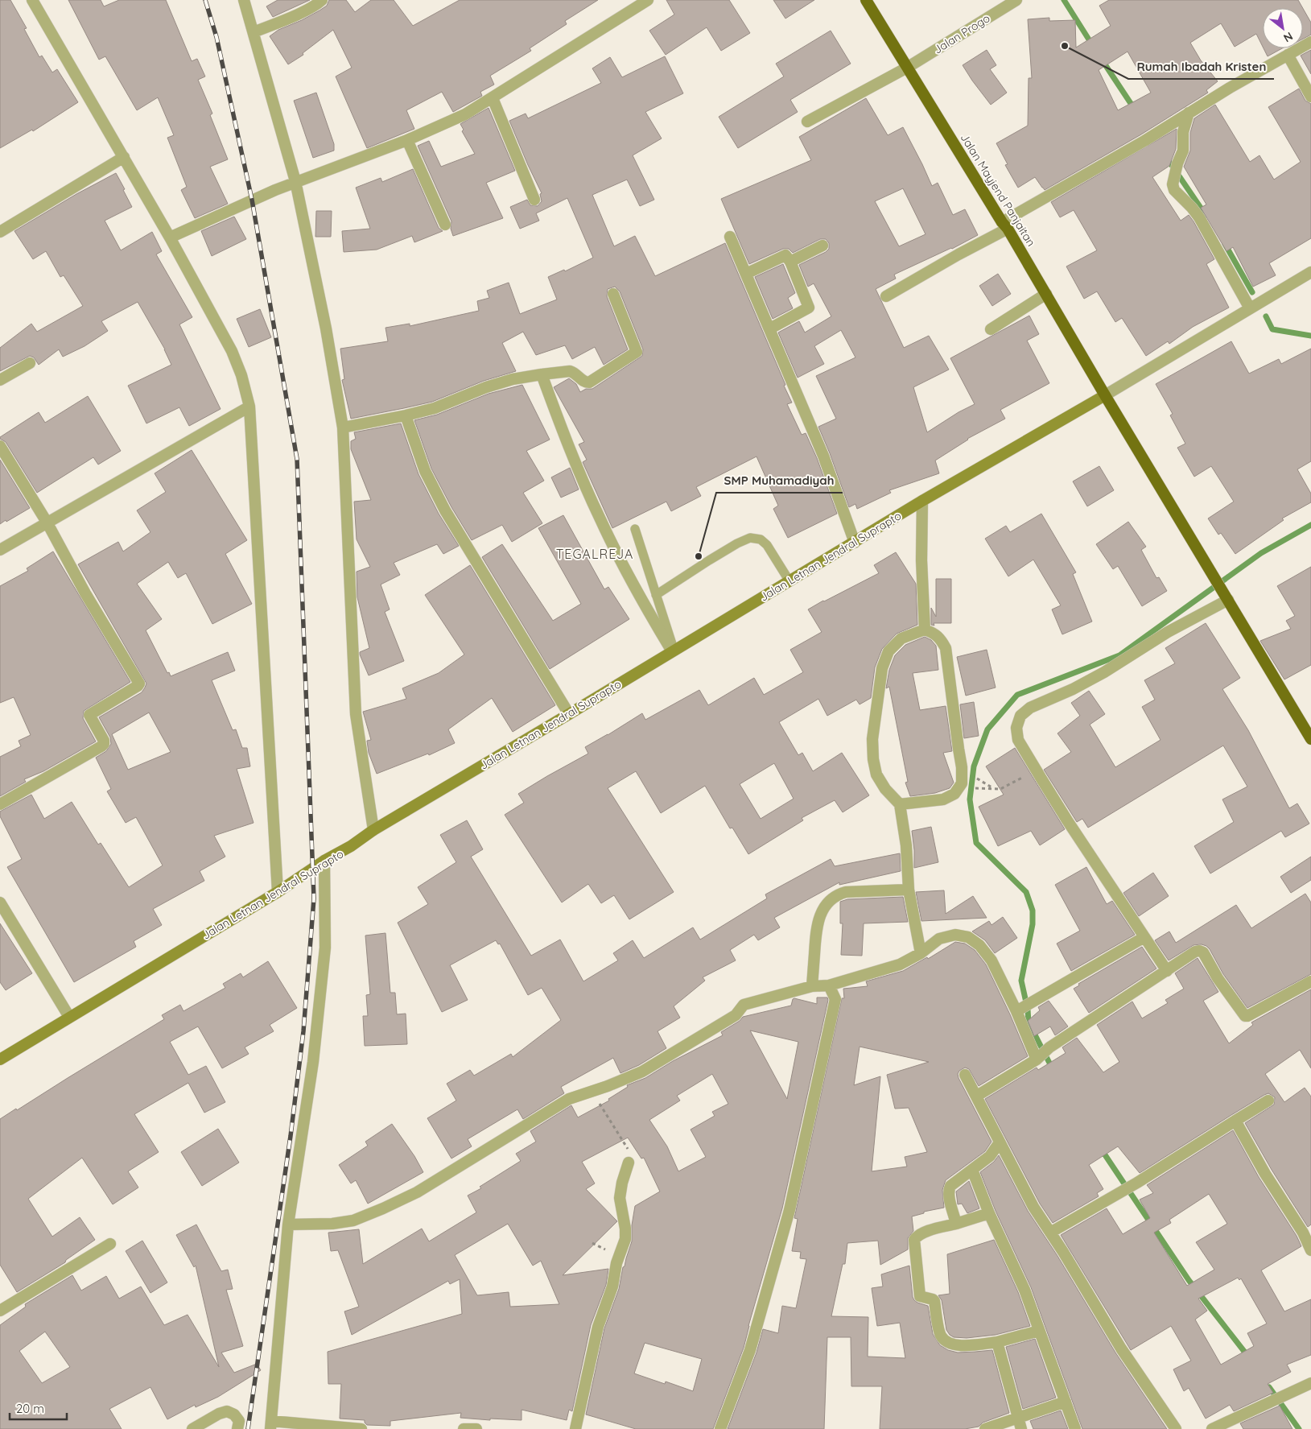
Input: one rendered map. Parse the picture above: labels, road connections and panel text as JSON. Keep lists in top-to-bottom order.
{
  "streets": {
    "highway": ["Jalan Mayjend Panjaitan"],
    "main road": ["Jalan Letnan Jendral Suprapto"],
    "street": ["Jalan Progo"]
  },
  "crossings": [
    ["Jalan Progo", "Jalan Mayjend Panjaitan"],
    ["Jalan Mayjend Panjaitan", "Jalan Letnan Jendral Suprapto"]
  ],
  "districts": ["TEGALREJA"],
  "places": ["Rumah Ibadah Kristen", "SMP Muhamadiyah"],
  "scale_bar": "20 m",
  "north": "bottom right"
}
